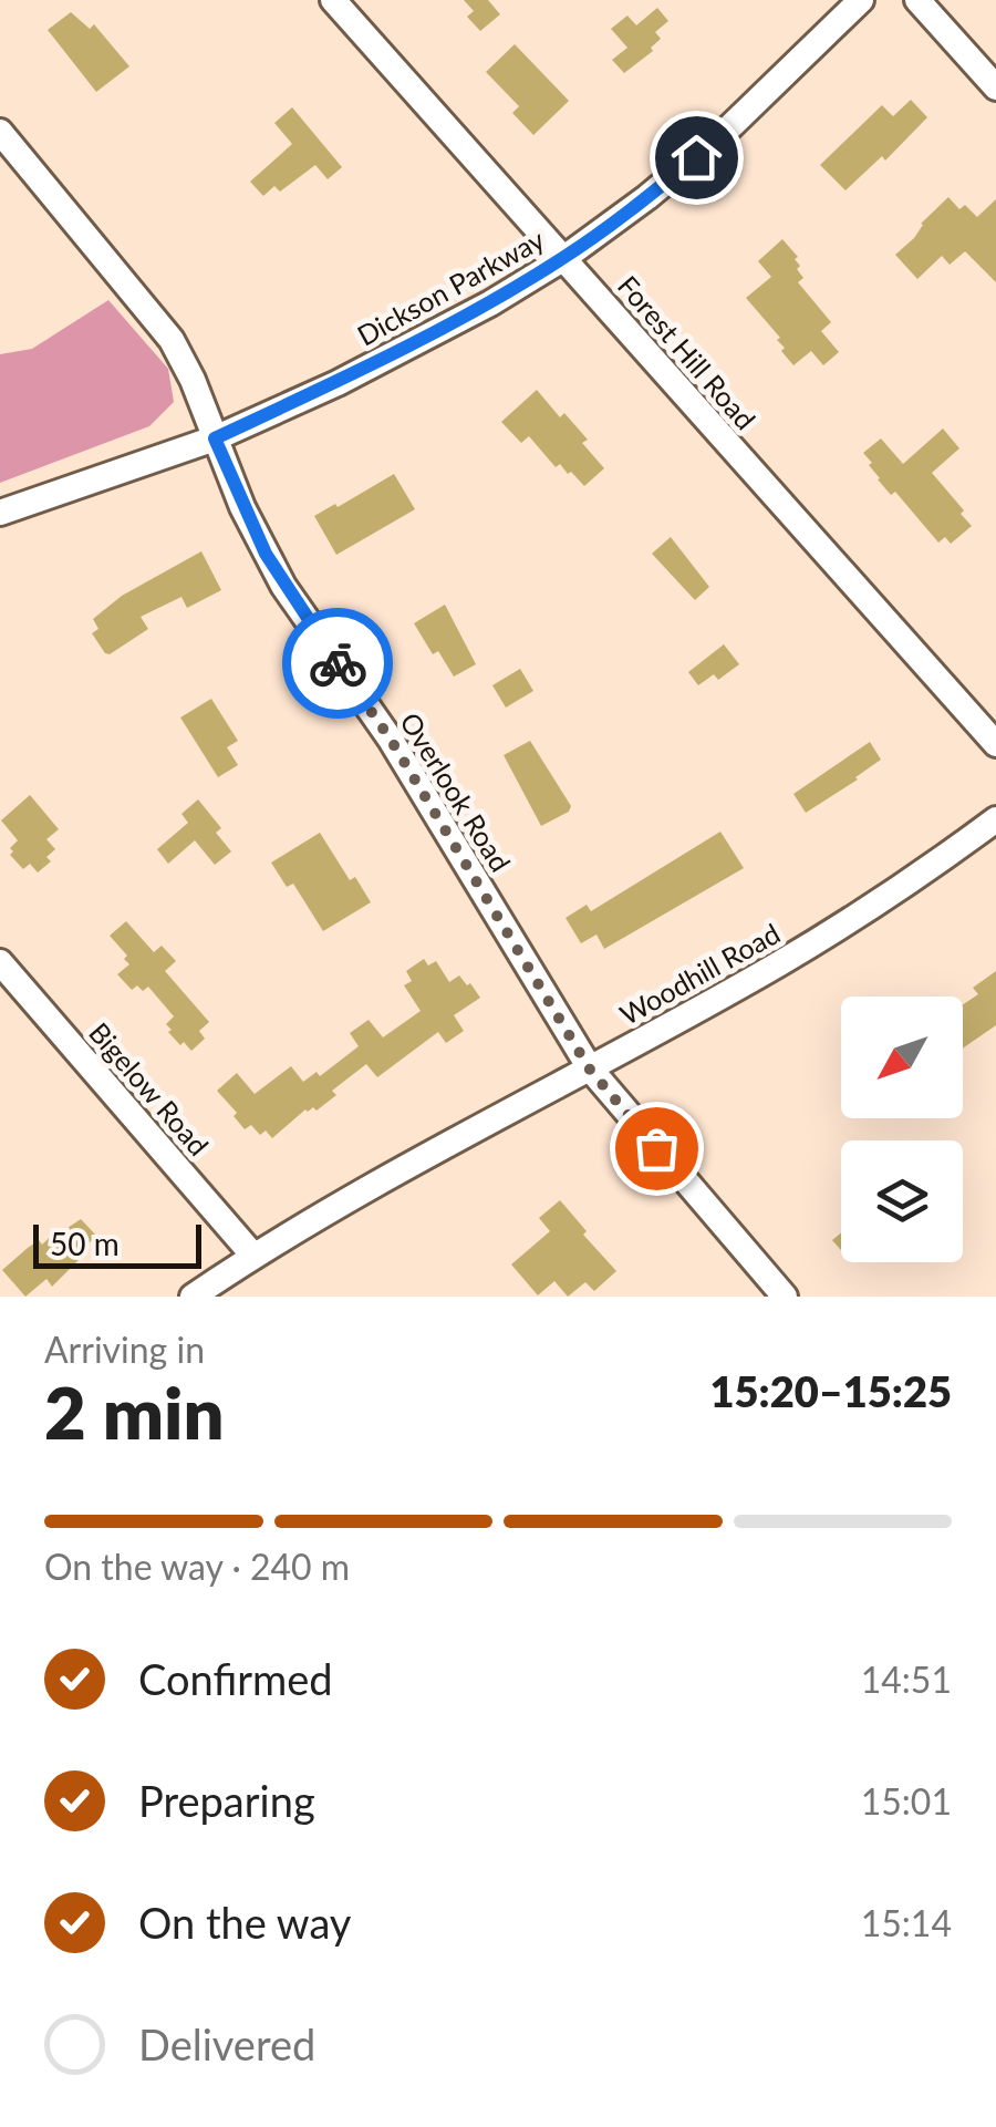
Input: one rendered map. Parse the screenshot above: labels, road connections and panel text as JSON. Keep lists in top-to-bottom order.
{
  "streets": {
    "street": [
      "Dickson Parkway",
      "Forest Hill Road",
      "Overlook Road",
      "Woodhill Road",
      "Bigelow Road"
    ]
  },
  "crossings": [
    ["Dickson Parkway", "Forest Hill Road"],
    ["Dickson Parkway", "Overlook Road"],
    ["Overlook Road", "Woodhill Road"],
    ["Woodhill Road", "Bigelow Road"]
  ],
  "scale_bar": "50 m",
  "north": "bottom left",
  "page": {
    "scale": "50 m",
    "heading": ["2 min", "Arriving in", "15:20–15:25"],
    "bar": "On the way · 240 m",
    "list": [
      ["Confirmed", "14:51"],
      ["Preparing", "15:01"],
      ["On the way", "15:14"],
      "Delivered"
    ]
  }
}
